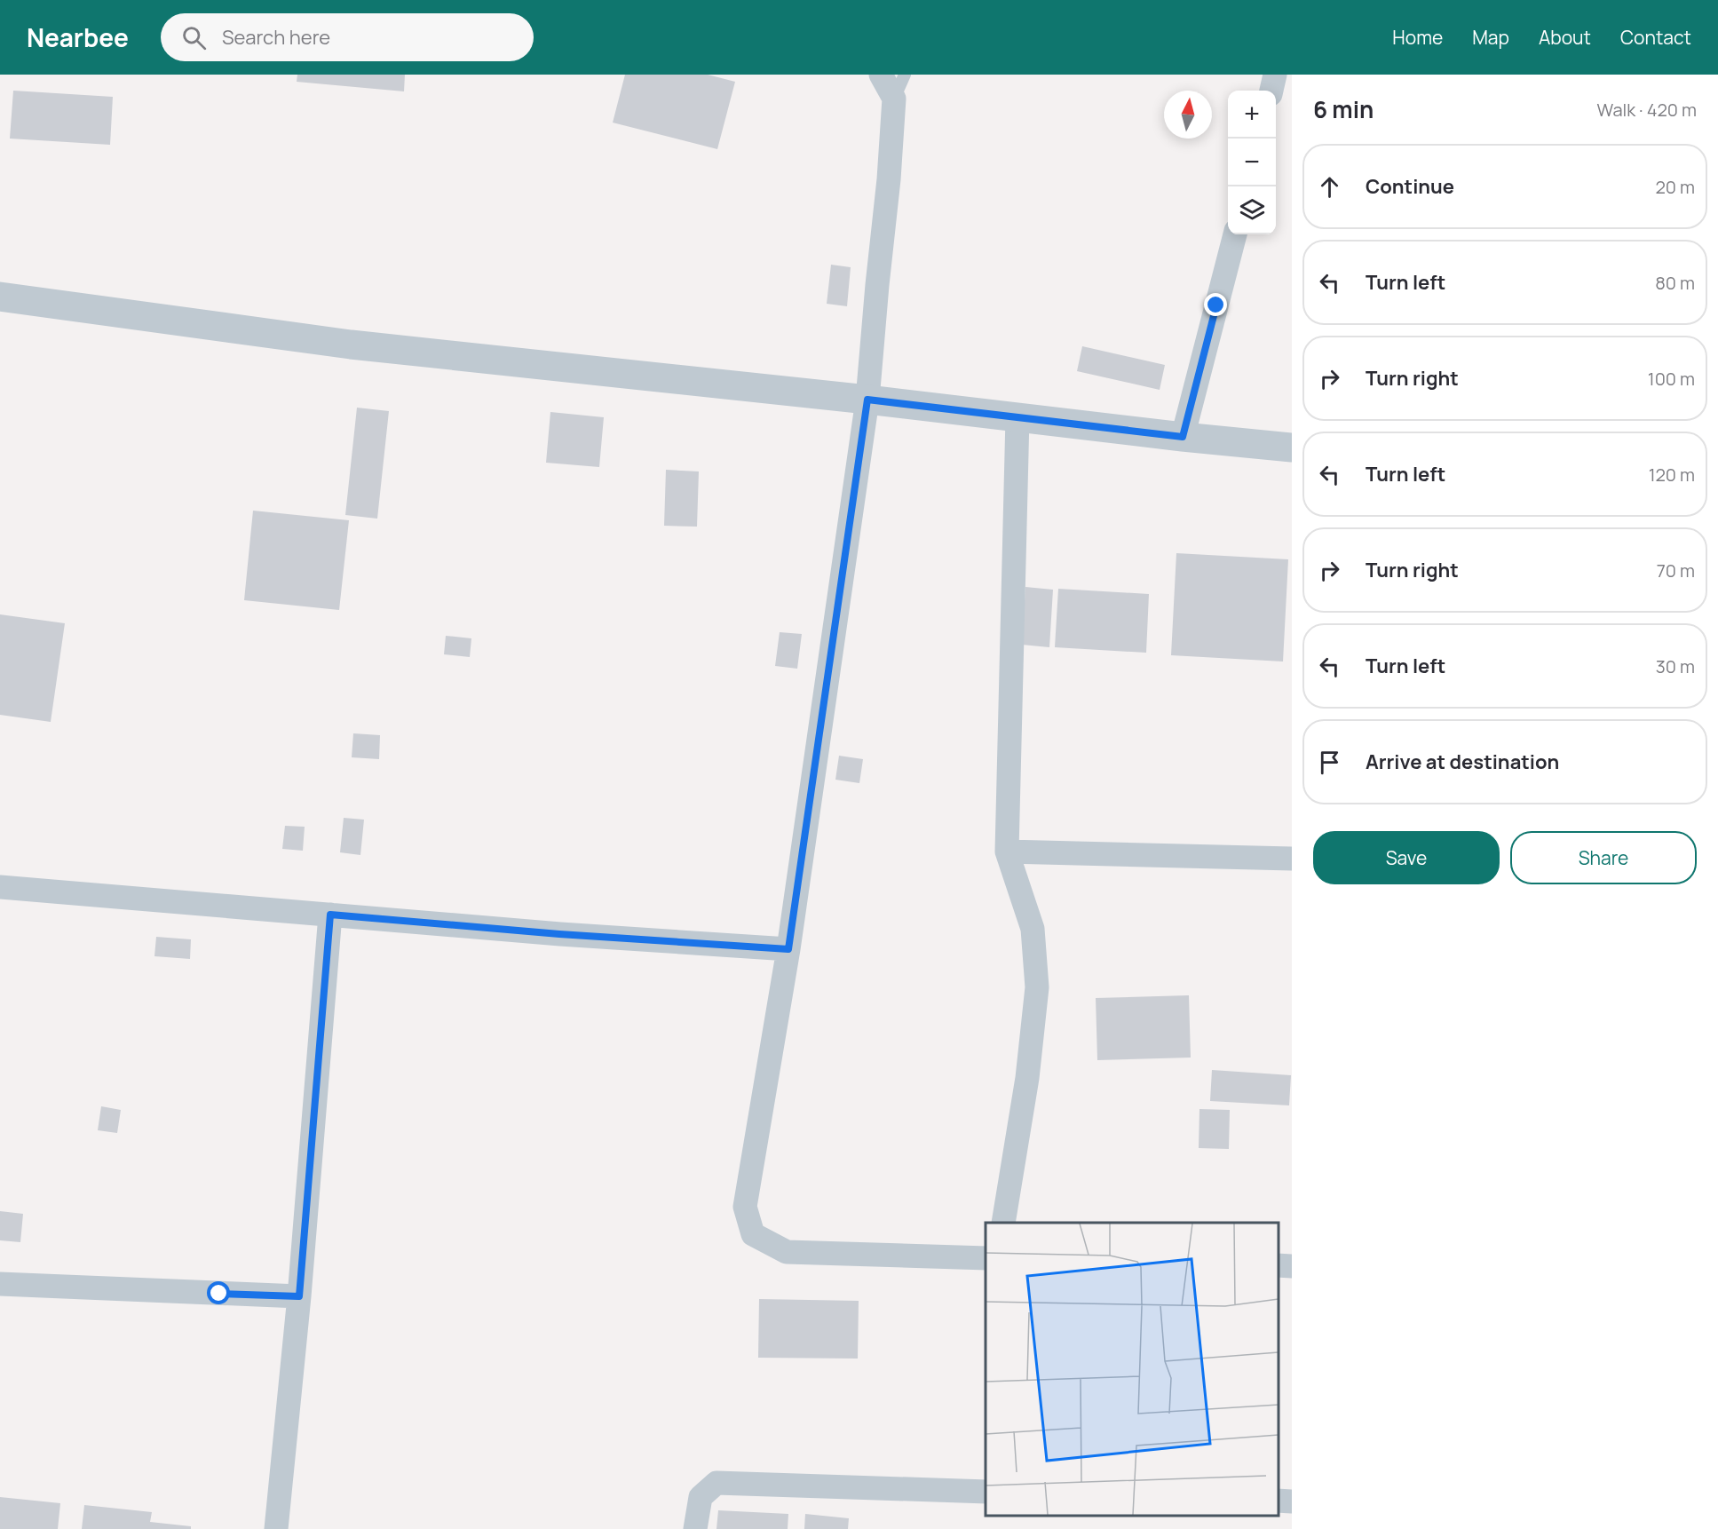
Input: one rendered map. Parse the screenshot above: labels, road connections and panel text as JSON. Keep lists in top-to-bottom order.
{
  "north": "top",
  "page": {
    "header": "Nearbee",
    "search": "Search here",
    "nav": [
      "Home",
      "Map",
      "About",
      "Contact"
    ],
    "heading": ["6 min", "Walk · 420 m"],
    "map_buttons": ["+", "−"],
    "list": [
      ["Continue", "20 m"],
      ["Turn left", "80 m"],
      ["Turn right", "100 m"],
      ["Turn left", "120 m"],
      ["Turn right", "70 m"],
      ["Turn left", "30 m"],
      "Arrive at destination"
    ],
    "buttons": ["Save", "Share"]
  }
}
